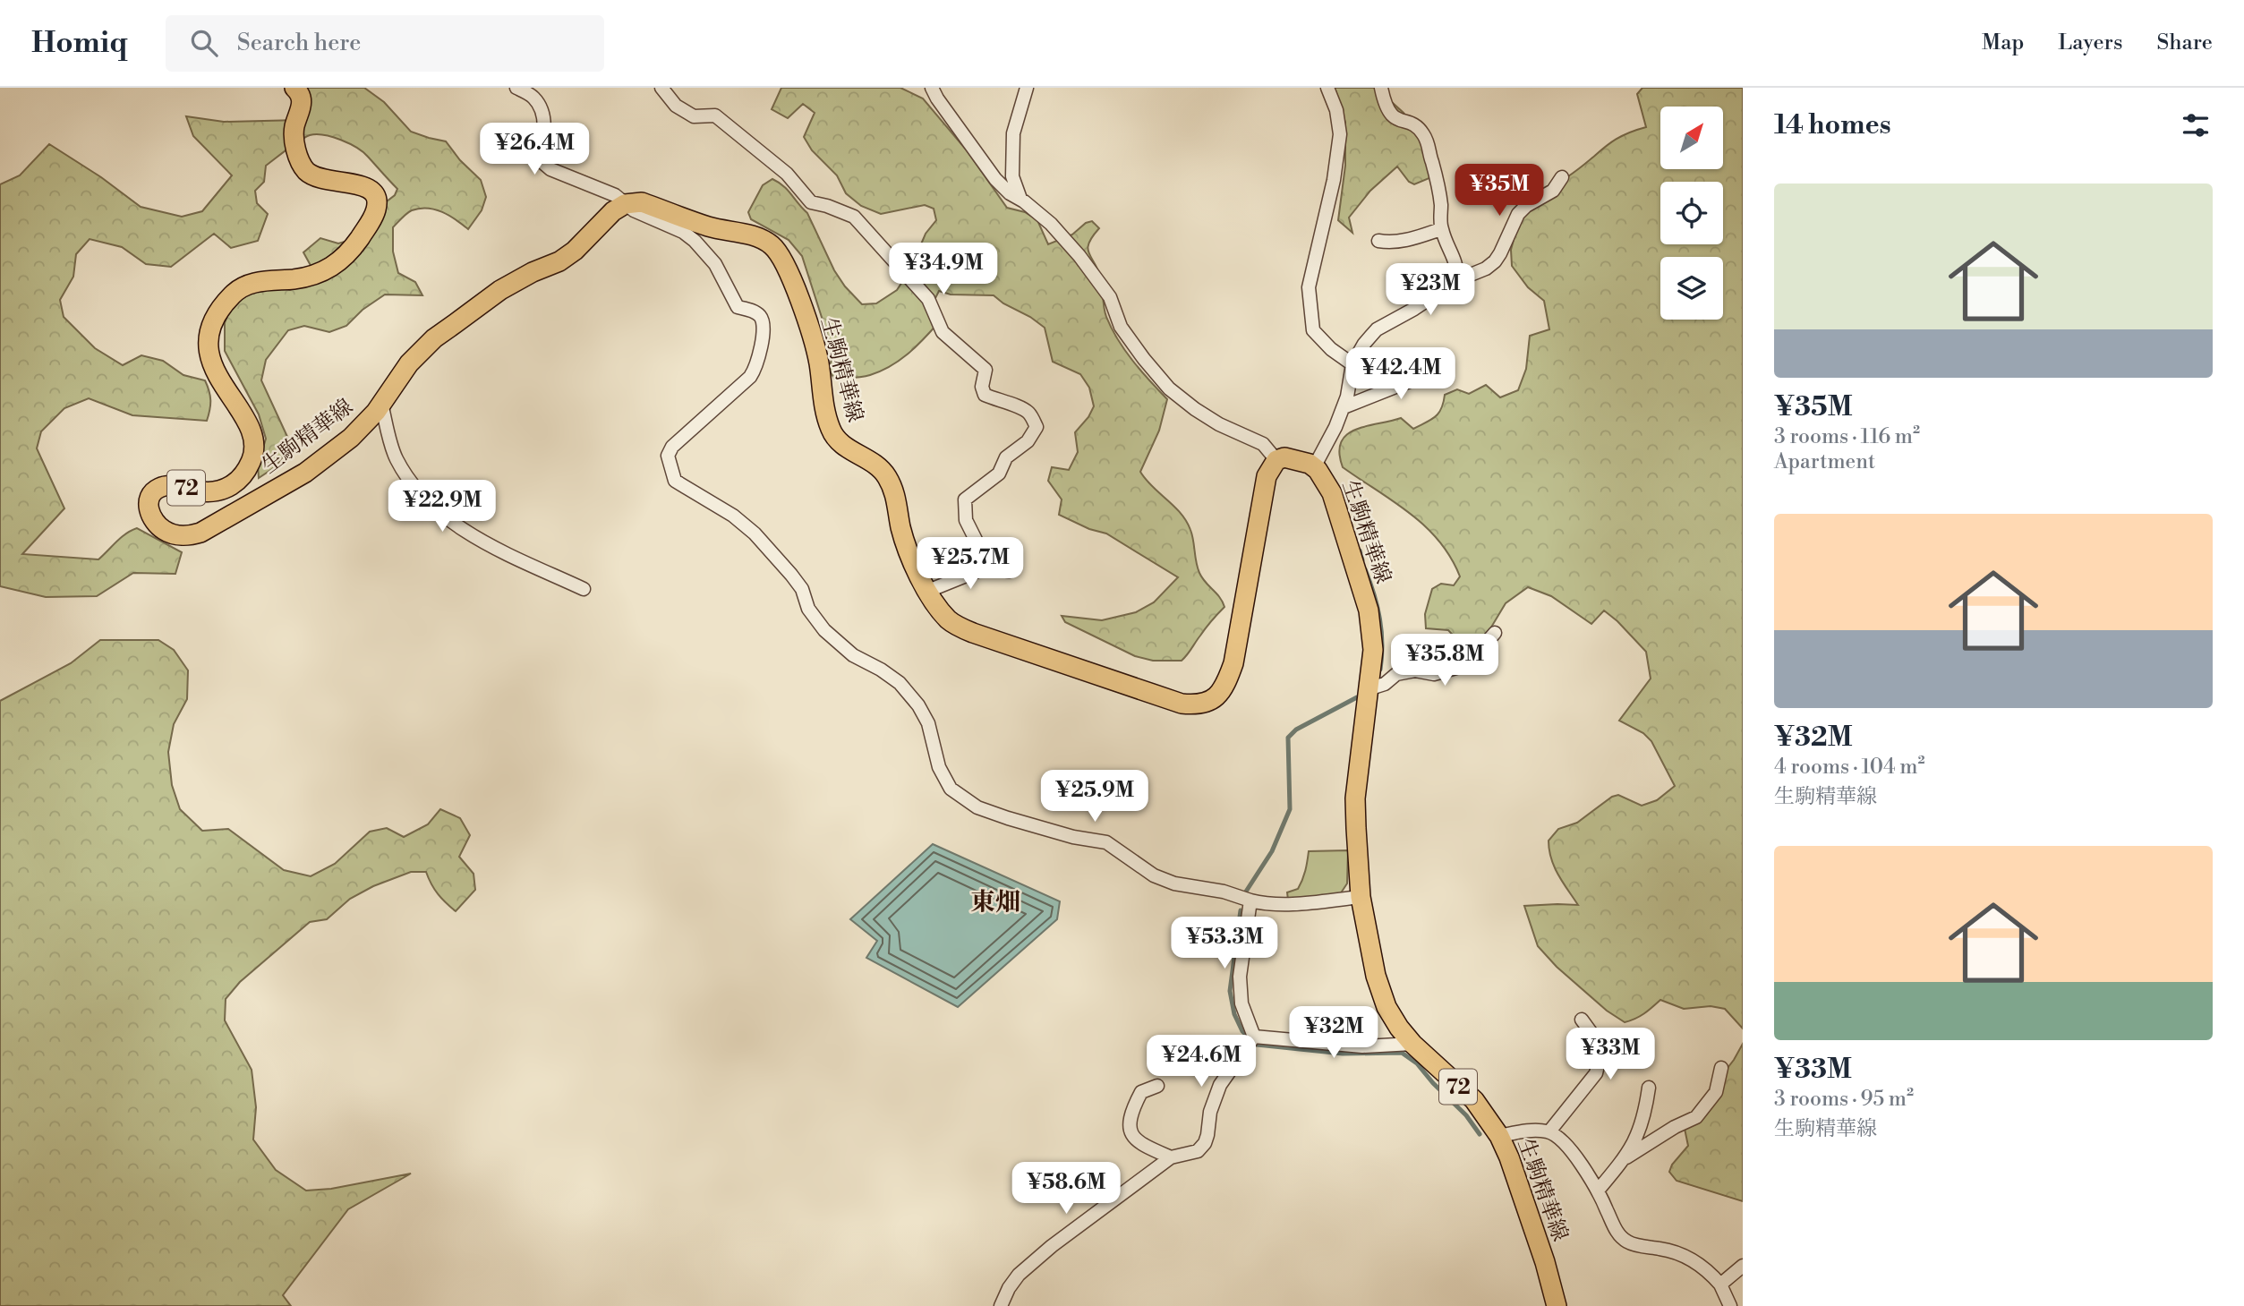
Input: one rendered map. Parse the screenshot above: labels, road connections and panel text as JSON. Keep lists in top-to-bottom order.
{
  "streets": {
    "main road": ["生駒精華線", "72"]
  },
  "districts": ["東畑"],
  "north": "top right",
  "page": {
    "header": "Homiq",
    "search": "Search here",
    "nav": ["Map", "Layers", "Share"],
    "heading": "14 homes",
    "price": [
      "¥26.4M",
      "¥35M",
      "¥34.9M",
      "¥23M",
      "¥42.4M",
      "¥22.9M",
      "¥25.7M",
      "¥35.8M",
      "¥25.9M",
      "¥53.3M",
      "¥32M",
      "¥33M",
      "¥24.6M",
      "¥58.6M"
    ],
    "list": [
      {
        "name": "¥35M",
        "note": "3 rooms · 116 m² · Apartment"
      },
      {
        "name": "¥32M",
        "note": "4 rooms · 104 m² · 生駒精華線"
      },
      {
        "name": "¥33M",
        "note": "3 rooms · 95 m² · 生駒精華線"
      }
    ]
  }
}
